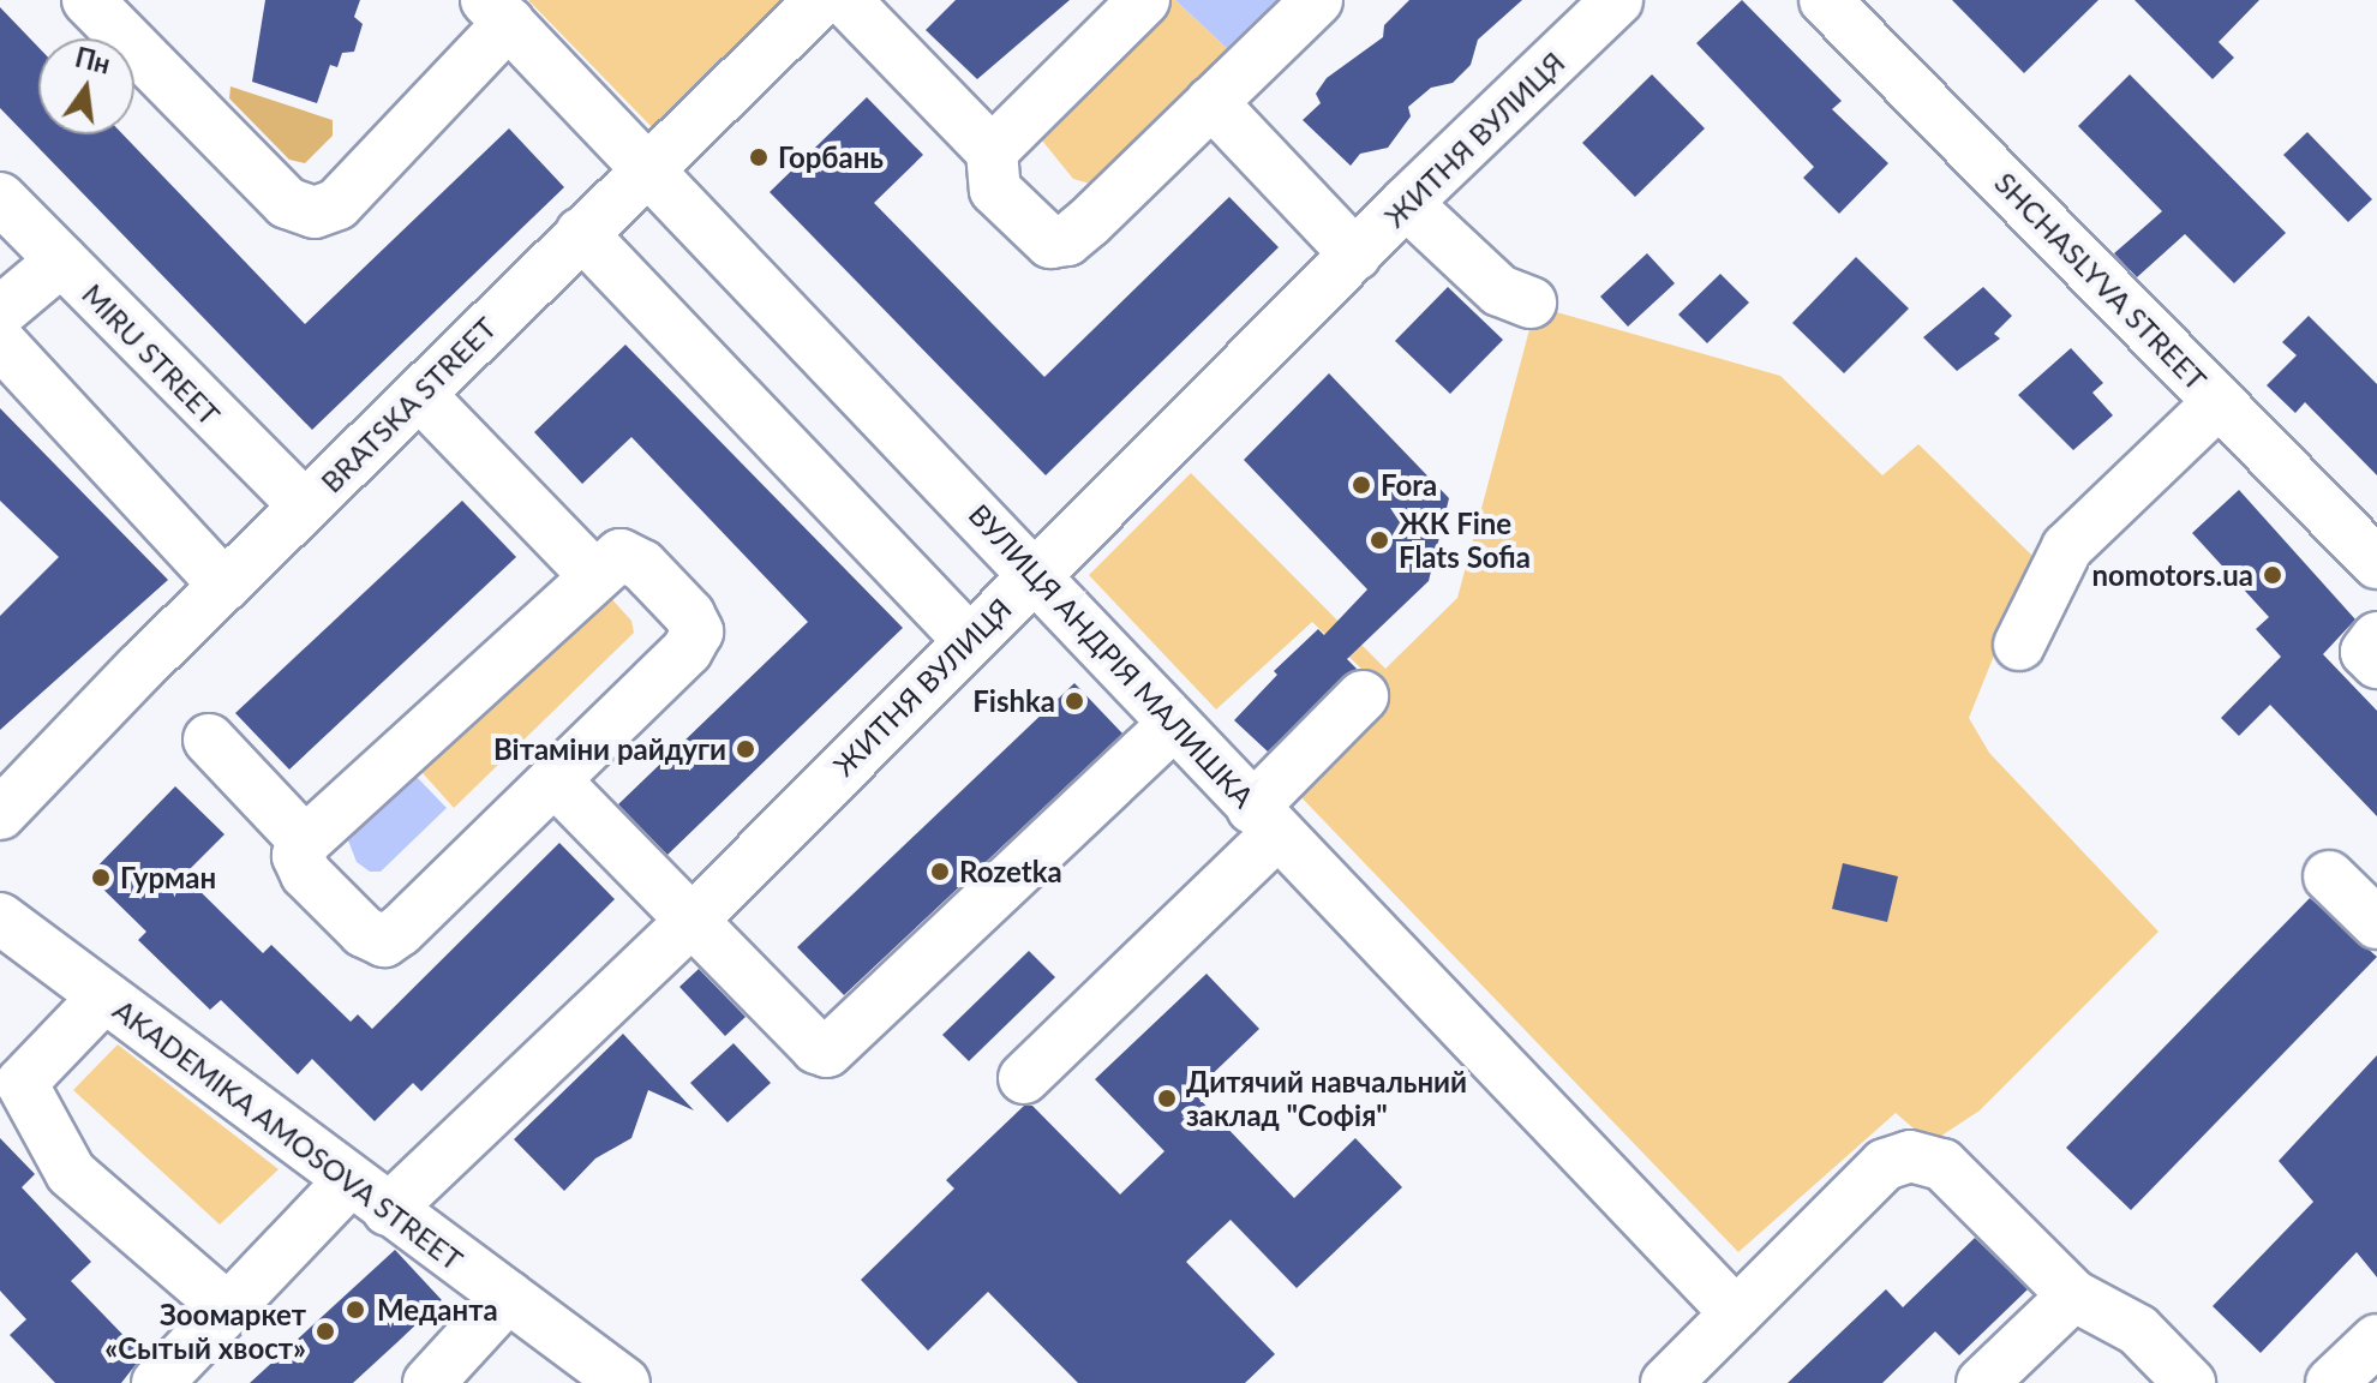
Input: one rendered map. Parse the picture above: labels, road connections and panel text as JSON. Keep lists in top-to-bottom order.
{
  "streets": {
    "street": [
      "ЖИТНЯ ВУЛИЦЯ",
      "SHCHASLYVA STREET",
      "MIRU STREET",
      "BRATSKA STREET",
      "ВУЛИЦЯ АНДРІЯ МАЛИШКА",
      "AKADEMIKA AMOSOVA STREET"
    ]
  },
  "crossings": [
    ["ЖИТНЯ ВУЛИЦЯ", "ВУЛИЦЯ АНДРІЯ МАЛИШКА"],
    ["ЖИТНЯ ВУЛИЦЯ", "AKADEMIKA AMOSOVA STREET"],
    ["MIRU STREET", "BRATSKA STREET"],
    ["BRATSKA STREET", "ВУЛИЦЯ АНДРІЯ МАЛИШКА"]
  ],
  "places": [
    "Горбань",
    "Fora",
    "ЖК Fine Flats Sofia",
    "nomotors.ua",
    "Fishka",
    "Вітаміни райдуги",
    "Rozetka",
    "Гурман",
    "Дитячий навчальний заклад \"Софія\"",
    "Меданта",
    "Зоомаркет «Сытый хвост»"
  ],
  "north": "top"
}
